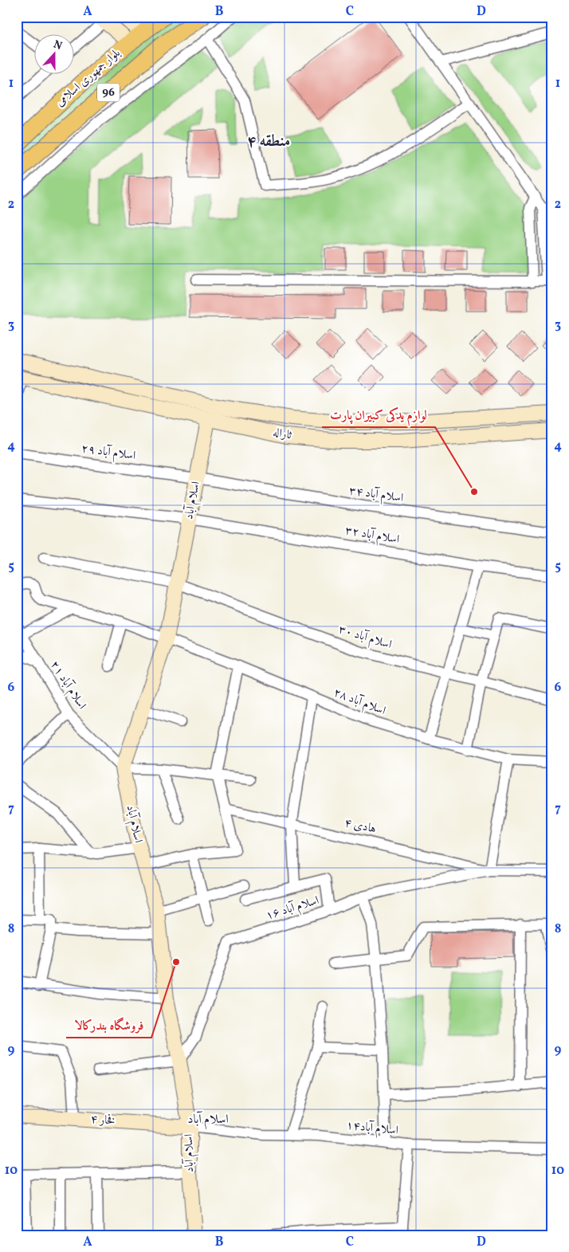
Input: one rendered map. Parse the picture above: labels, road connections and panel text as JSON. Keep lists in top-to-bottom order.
{
  "streets": {
    "main road": ["بلوار جمهوری اسلامی", "96"],
    "street": [
      "ثاراله",
      "اسلام آباد ۲۹",
      "اسلام آباد ۳۴",
      "اسلام آباد",
      "اسلام آباد ۳۲",
      "اسلام آباد ۳۰",
      "اسلام آباد ۲۱",
      "اسلام آباد ۲۸",
      "هادی ۴",
      "اسلام آباد ۱۶",
      "فخار ۴",
      "اسلام آباد۱۴"
    ]
  },
  "crossings": [
    ["ثاراله", "اسلام آباد"],
    ["اسلام آباد ۲۹", "اسلام آباد ۳۴"],
    ["اسلام آباد ۲۹", "اسلام آباد"],
    ["اسلام آباد ۳۴", "اسلام آباد"],
    ["اسلام آباد", "اسلام آباد ۳۲"],
    ["اسلام آباد", "اسلام آباد ۳۰"],
    ["اسلام آباد", "اسلام آباد ۲۱"],
    ["اسلام آباد", "اسلام آباد ۲۸"],
    ["اسلام آباد", "اسلام آباد ۱۶"],
    ["اسلام آباد", "فخار ۴"],
    ["اسلام آباد", "اسلام آباد۱۴"],
    ["هادی ۴", "اسلام آباد ۱۶"],
    ["فخار ۴", "اسلام آباد۱۴"]
  ],
  "districts": ["منطقه ۴", "اسلام آباد"],
  "places": ["لوازم یدکی کبیران پارت", "فروشگاه بندرکالا"],
  "north": "top",
  "grid": {
    "columns": [
      "A",
      "B",
      "C",
      "D"
    ],
    "rows": [
      "1",
      "2",
      "3",
      "4",
      "5",
      "6",
      "7",
      "8",
      "9",
      "10"
    ]
  }
}
